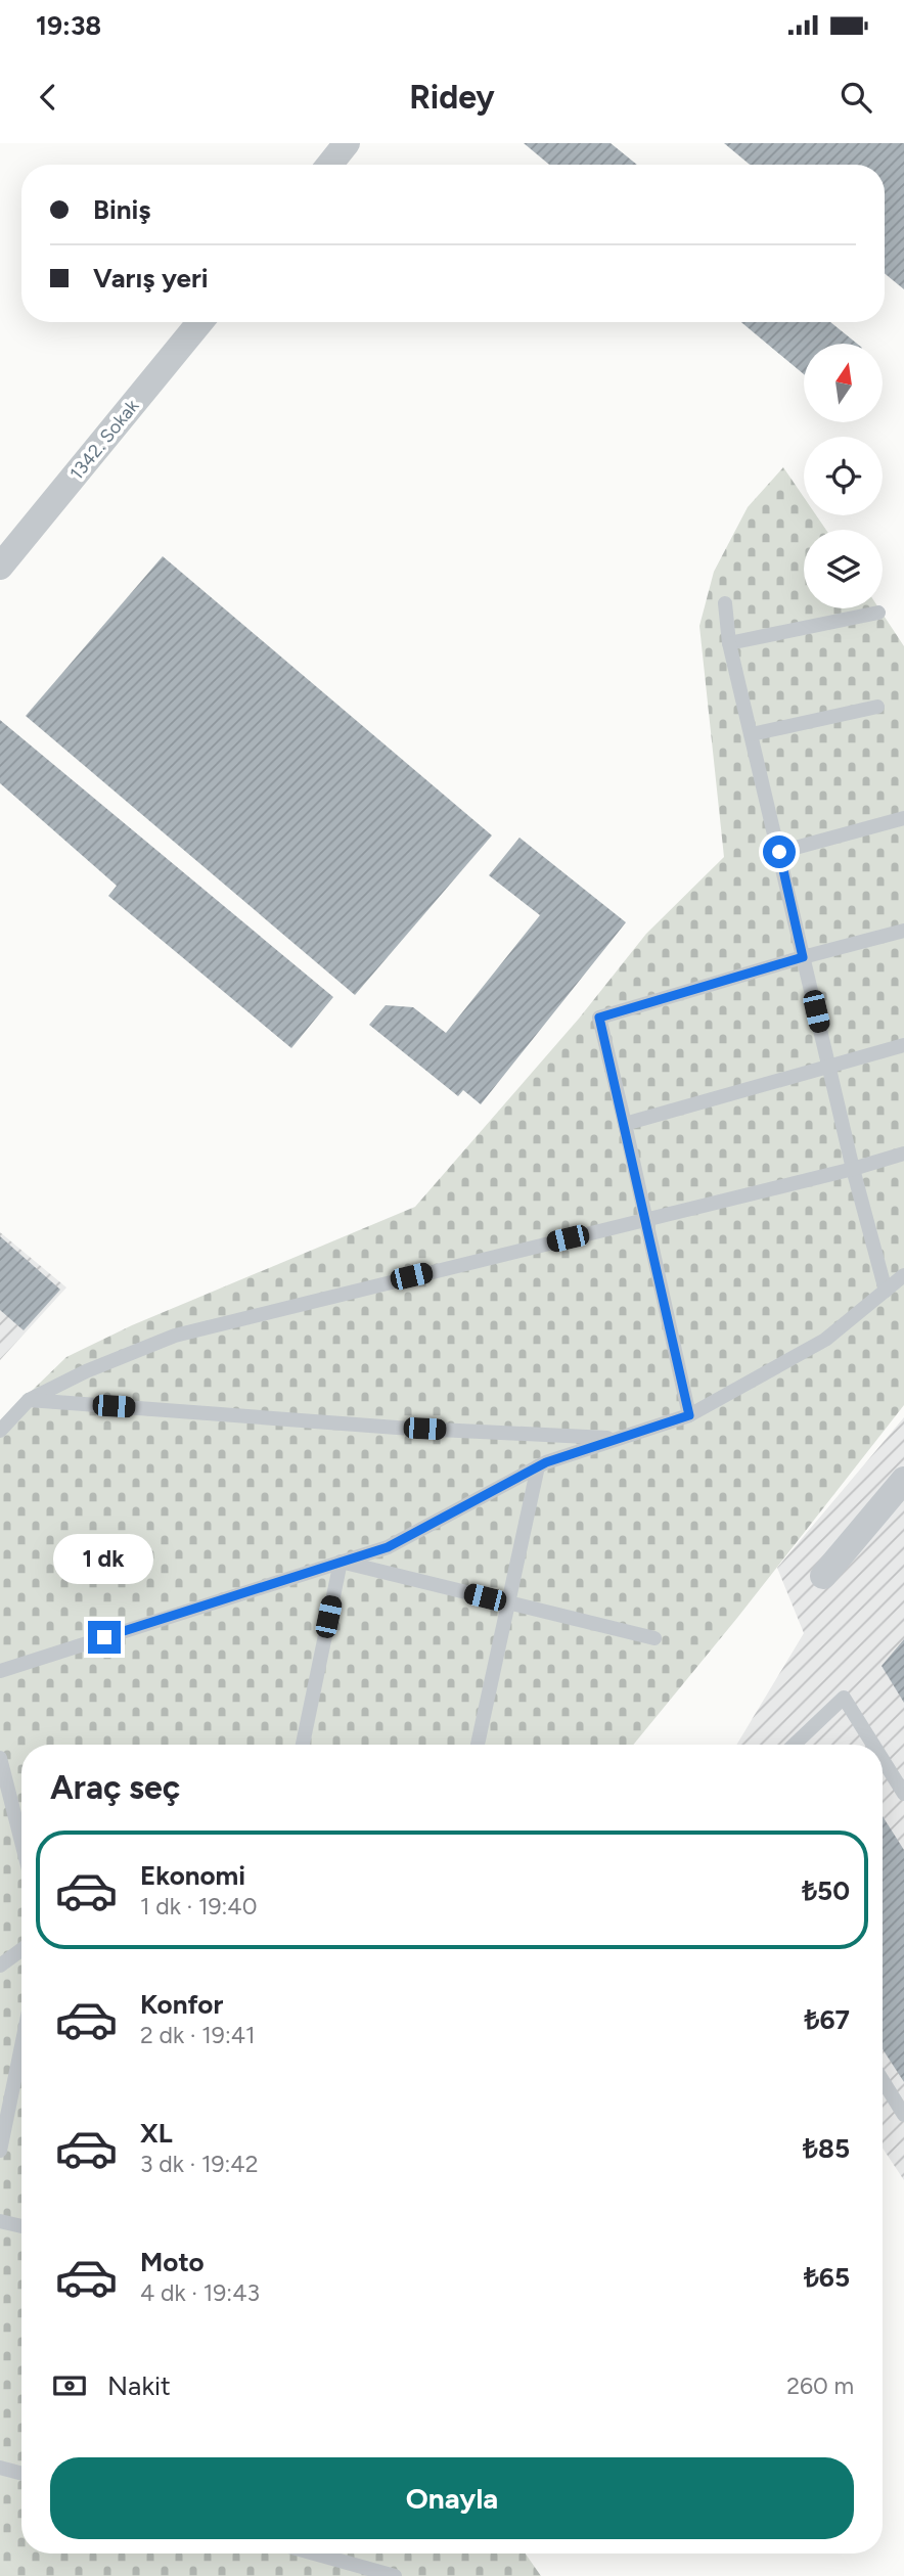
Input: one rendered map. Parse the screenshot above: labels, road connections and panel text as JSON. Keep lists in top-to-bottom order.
{
  "streets": {
    "street": ["1342. Sokak"]
  },
  "north": "top",
  "page": {
    "status": "19:38",
    "header": "Ridey",
    "banner": ["Biniş", "Varış yeri"],
    "bubble": "1 dk",
    "heading": "Araç seç",
    "list": [
      {
        "name": "Ekonomi",
        "note": "1 dk · 19:40",
        "value": "₺50"
      },
      {
        "name": "Konfor",
        "note": "2 dk · 19:41",
        "value": "₺67"
      },
      {
        "name": "XL",
        "note": "3 dk · 19:42",
        "value": "₺85"
      },
      {
        "name": "Moto",
        "note": "4 dk · 19:43",
        "value": "₺65"
      }
    ],
    "pay": ["Nakit", "260 m"],
    "buttons": "Onayla"
  }
}
